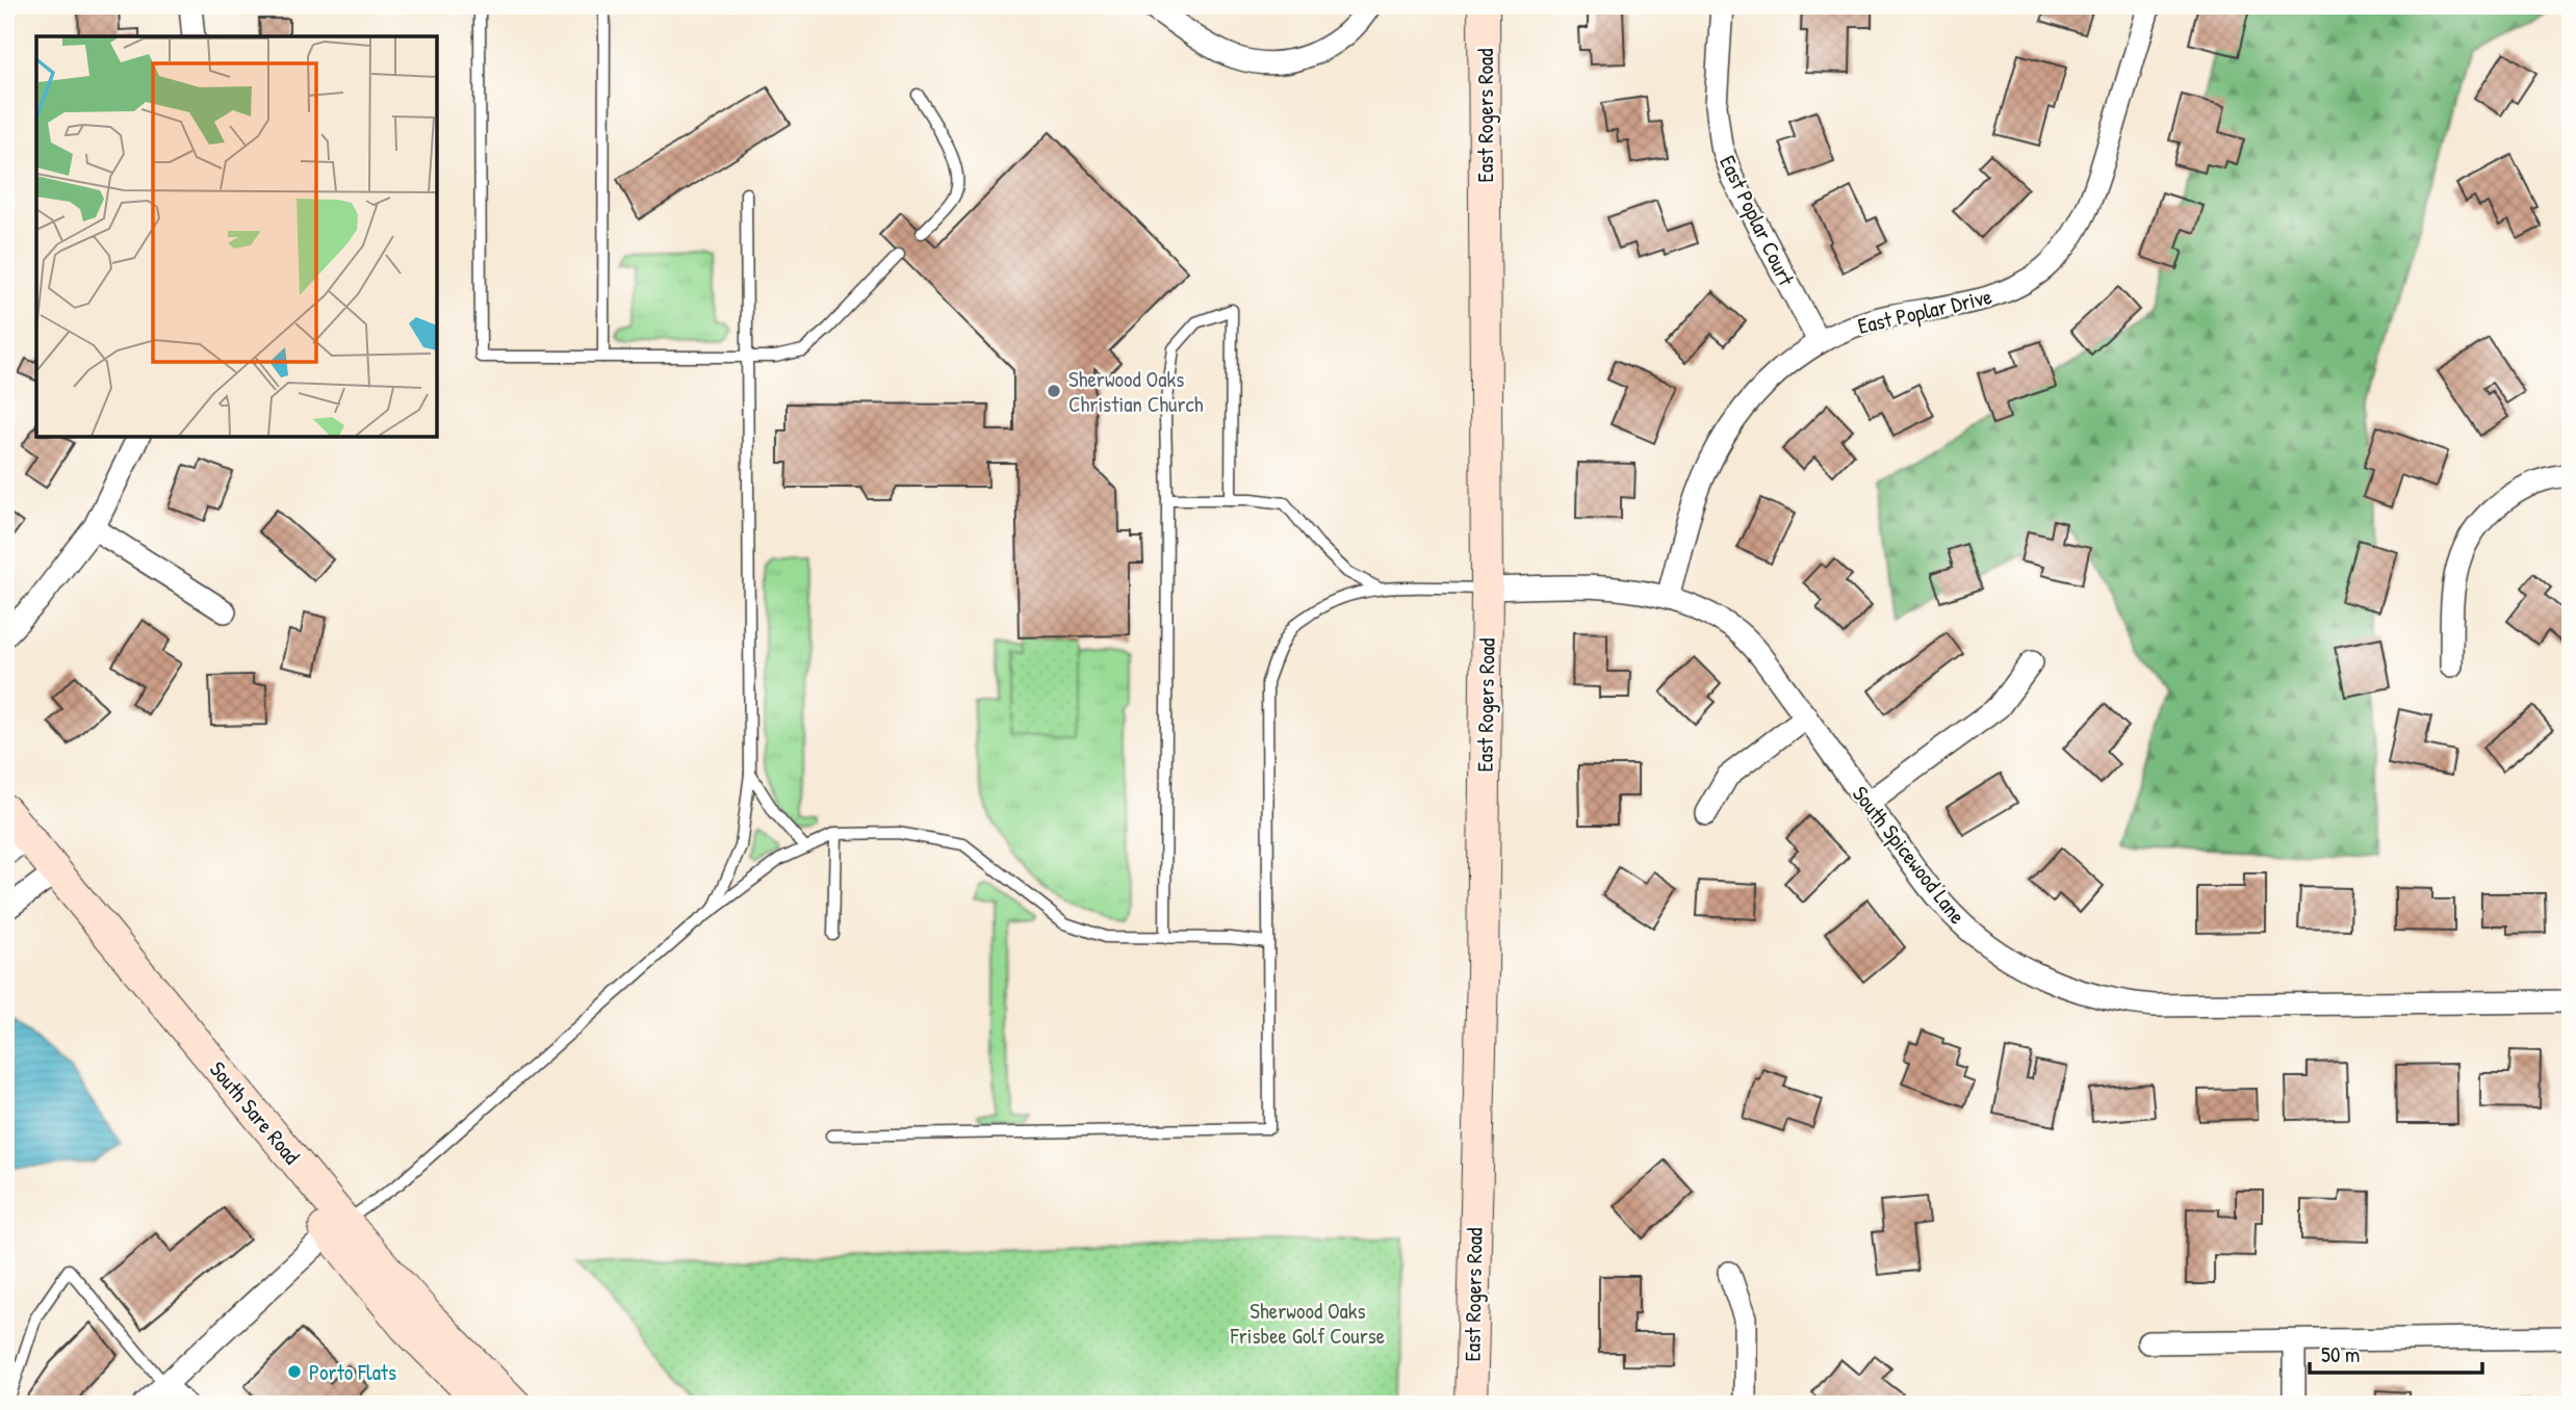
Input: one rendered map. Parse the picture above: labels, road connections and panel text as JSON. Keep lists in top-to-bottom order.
{
  "streets": {
    "main road": ["East Rogers Road", "South Sare Road"],
    "street": ["East Poplar Court", "East Poplar Drive", "South Spicewood Lane"]
  },
  "crossings": [
    ["East Rogers Road", "South Spicewood Lane"],
    ["East Poplar Court", "East Poplar Drive"],
    ["East Poplar Drive", "South Spicewood Lane"]
  ],
  "parks": ["Sherwood Oaks Frisbee Golf Course"],
  "places": ["Sherwood Oaks Christian Church", "Porto Flats"],
  "scale_bar": "50 m"
}
